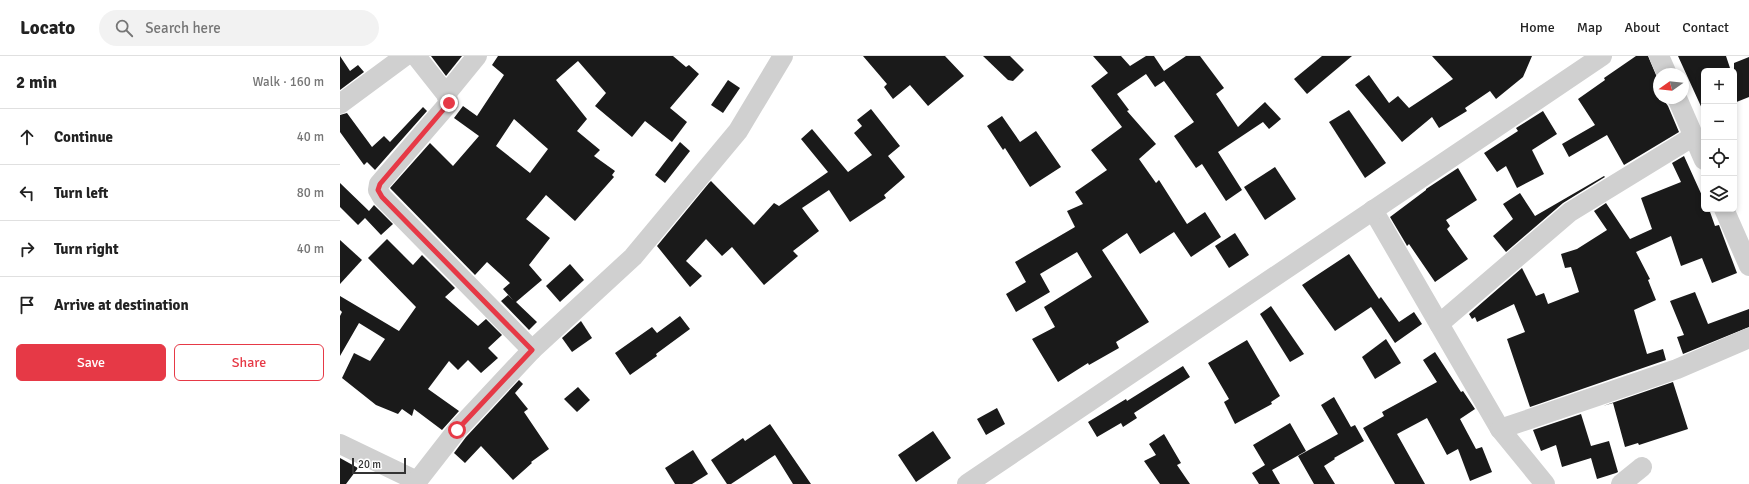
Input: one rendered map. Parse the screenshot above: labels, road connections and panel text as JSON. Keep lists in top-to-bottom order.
{
  "scale_bar": "20 m",
  "north": "left",
  "page": {
    "header": "Locato",
    "search": "Search here",
    "nav": [
      "Home",
      "Map",
      "About",
      "Contact"
    ],
    "heading": ["2 min", "Walk · 160 m"],
    "map_buttons": ["+", "−"],
    "list": [
      ["Continue", "40 m"],
      ["Turn left", "80 m"],
      ["Turn right", "40 m"],
      "Arrive at destination"
    ],
    "buttons": ["Save", "Share"],
    "scale": "20 m"
  }
}
